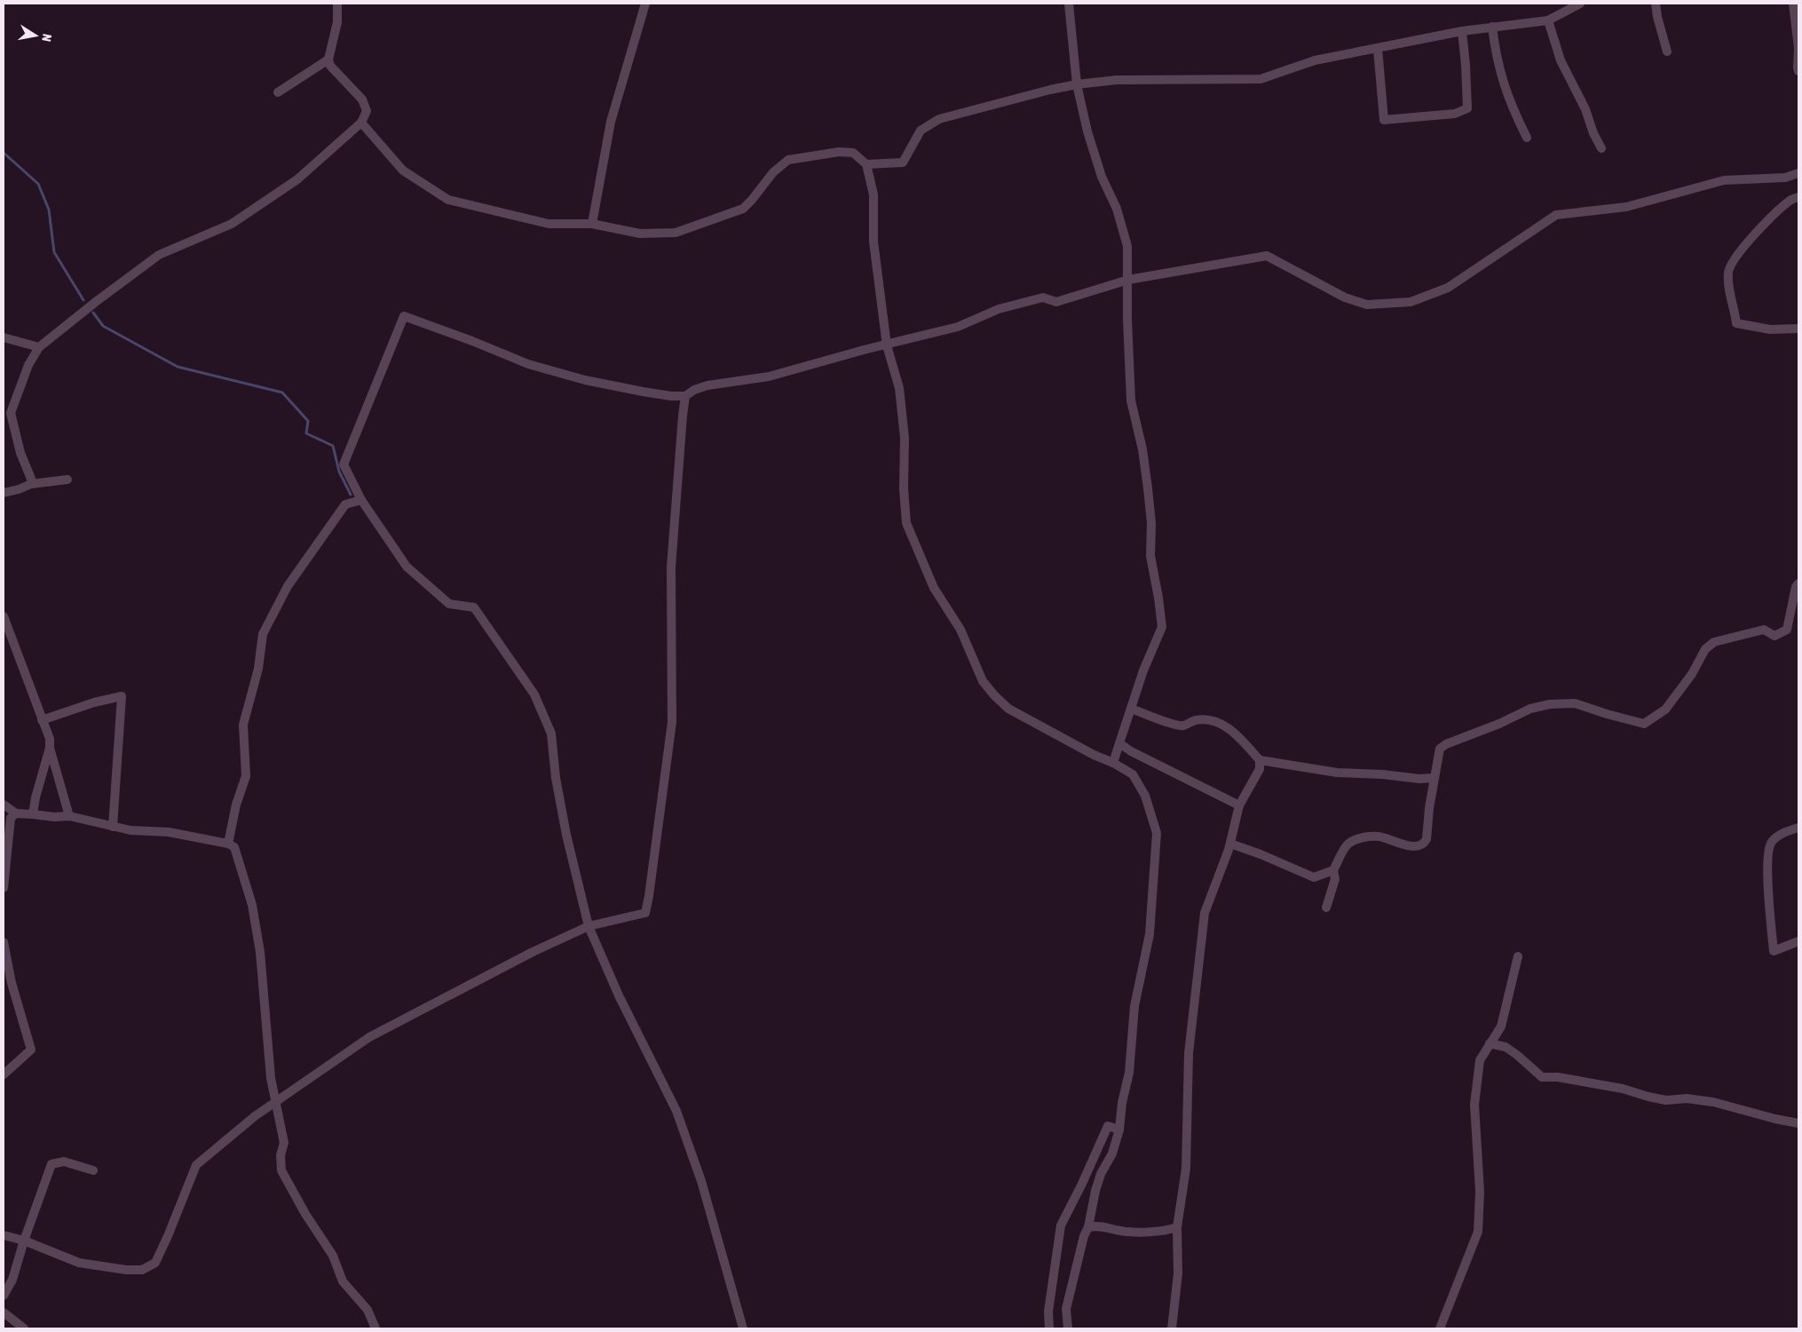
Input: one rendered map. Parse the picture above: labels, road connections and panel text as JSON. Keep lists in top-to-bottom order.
{
  "north": "right"
}
